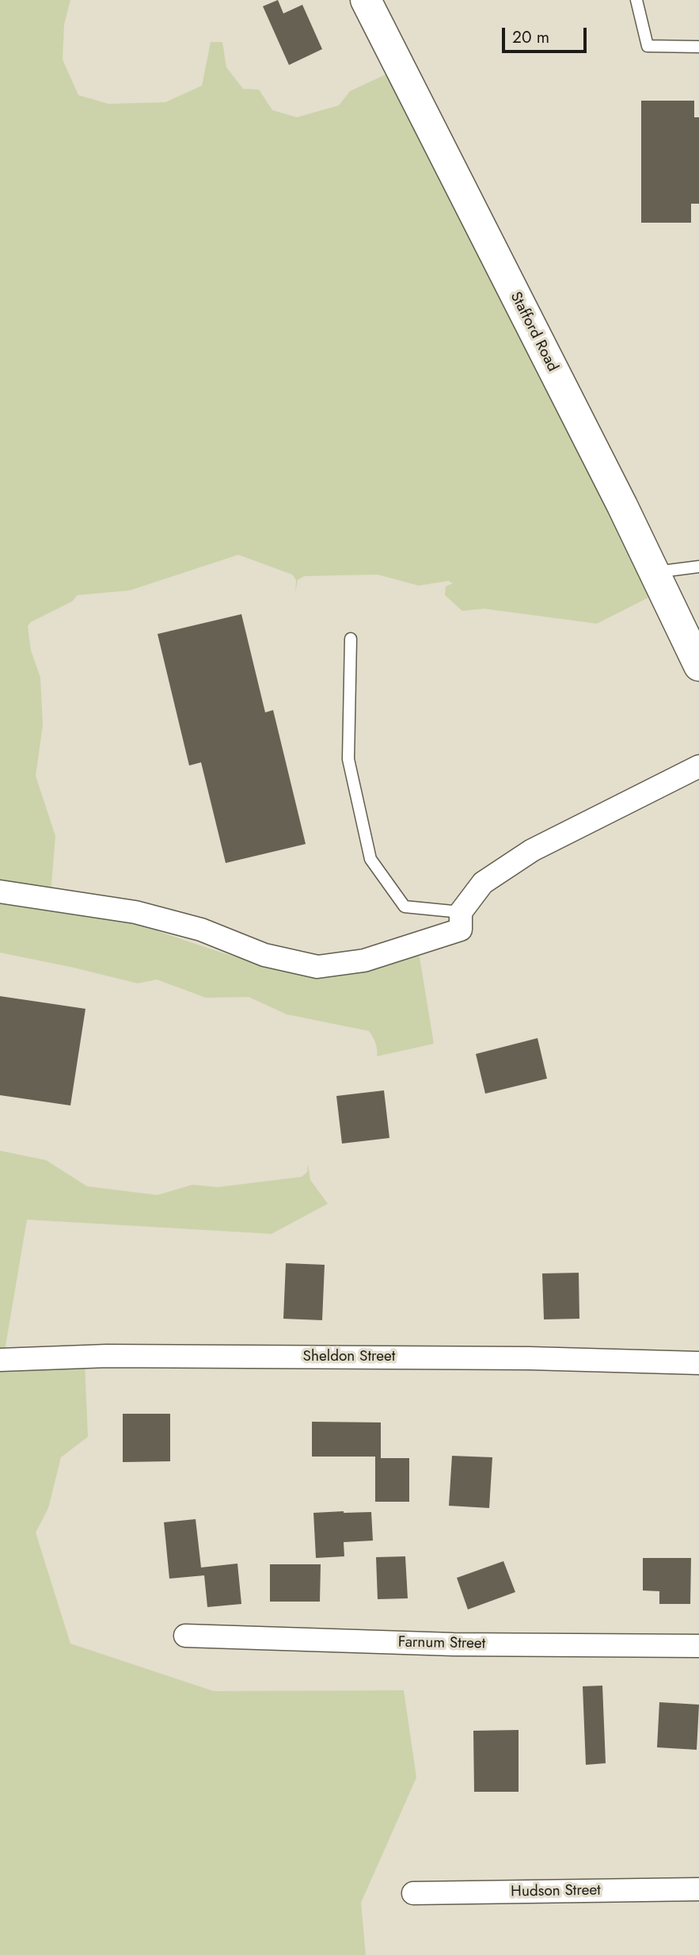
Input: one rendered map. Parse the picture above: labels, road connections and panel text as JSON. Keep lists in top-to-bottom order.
{
  "streets": {
    "main road": ["Stafford Road"],
    "street": ["Sheldon Street", "Farnum Street", "Hudson Street"]
  },
  "scale_bar": "20 m"
}
